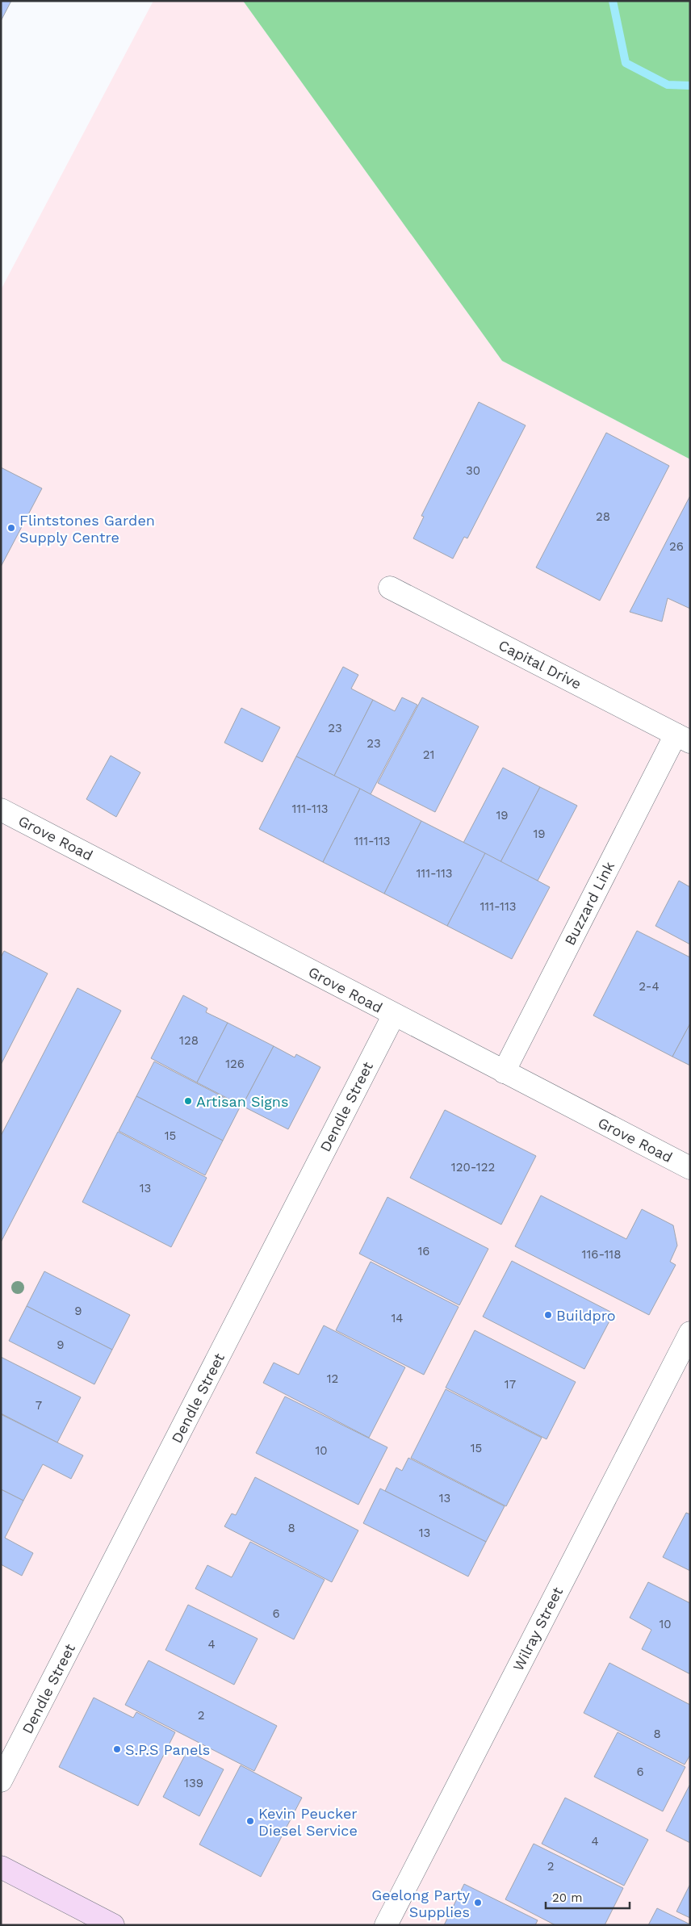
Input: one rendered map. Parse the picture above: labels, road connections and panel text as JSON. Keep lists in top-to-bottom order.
{
  "streets": {
    "street": [
      "Capital Drive",
      "Grove Road",
      "Buzzard Link",
      "Dendle Street",
      "Wilray Street"
    ]
  },
  "crossings": [
    ["Capital Drive", "Buzzard Link"],
    ["Grove Road", "Buzzard Link"],
    ["Grove Road", "Dendle Street"]
  ],
  "places": [
    "Flintstones Garden Supply Centre",
    "Artisan Signs",
    "Buildpro",
    "S.P.S Panels",
    "Kevin Peucker Diesel Service",
    "Geelong Party Supplies"
  ],
  "house_numbers": [
    "30",
    "28",
    "26",
    "23",
    "23",
    "21",
    "111-113",
    "19",
    "19",
    "111-113",
    "111-113",
    "111-113",
    "2-4",
    "128",
    "126",
    "15",
    "120-122",
    "13",
    "16",
    "116-118",
    "9",
    "14",
    "9",
    "12",
    "17",
    "7",
    "15",
    "10",
    "13",
    "8",
    "13",
    "6",
    "10",
    "4",
    "2",
    "8",
    "6",
    "139",
    "4",
    "2"
  ],
  "scale_bar": "20 m"
}
